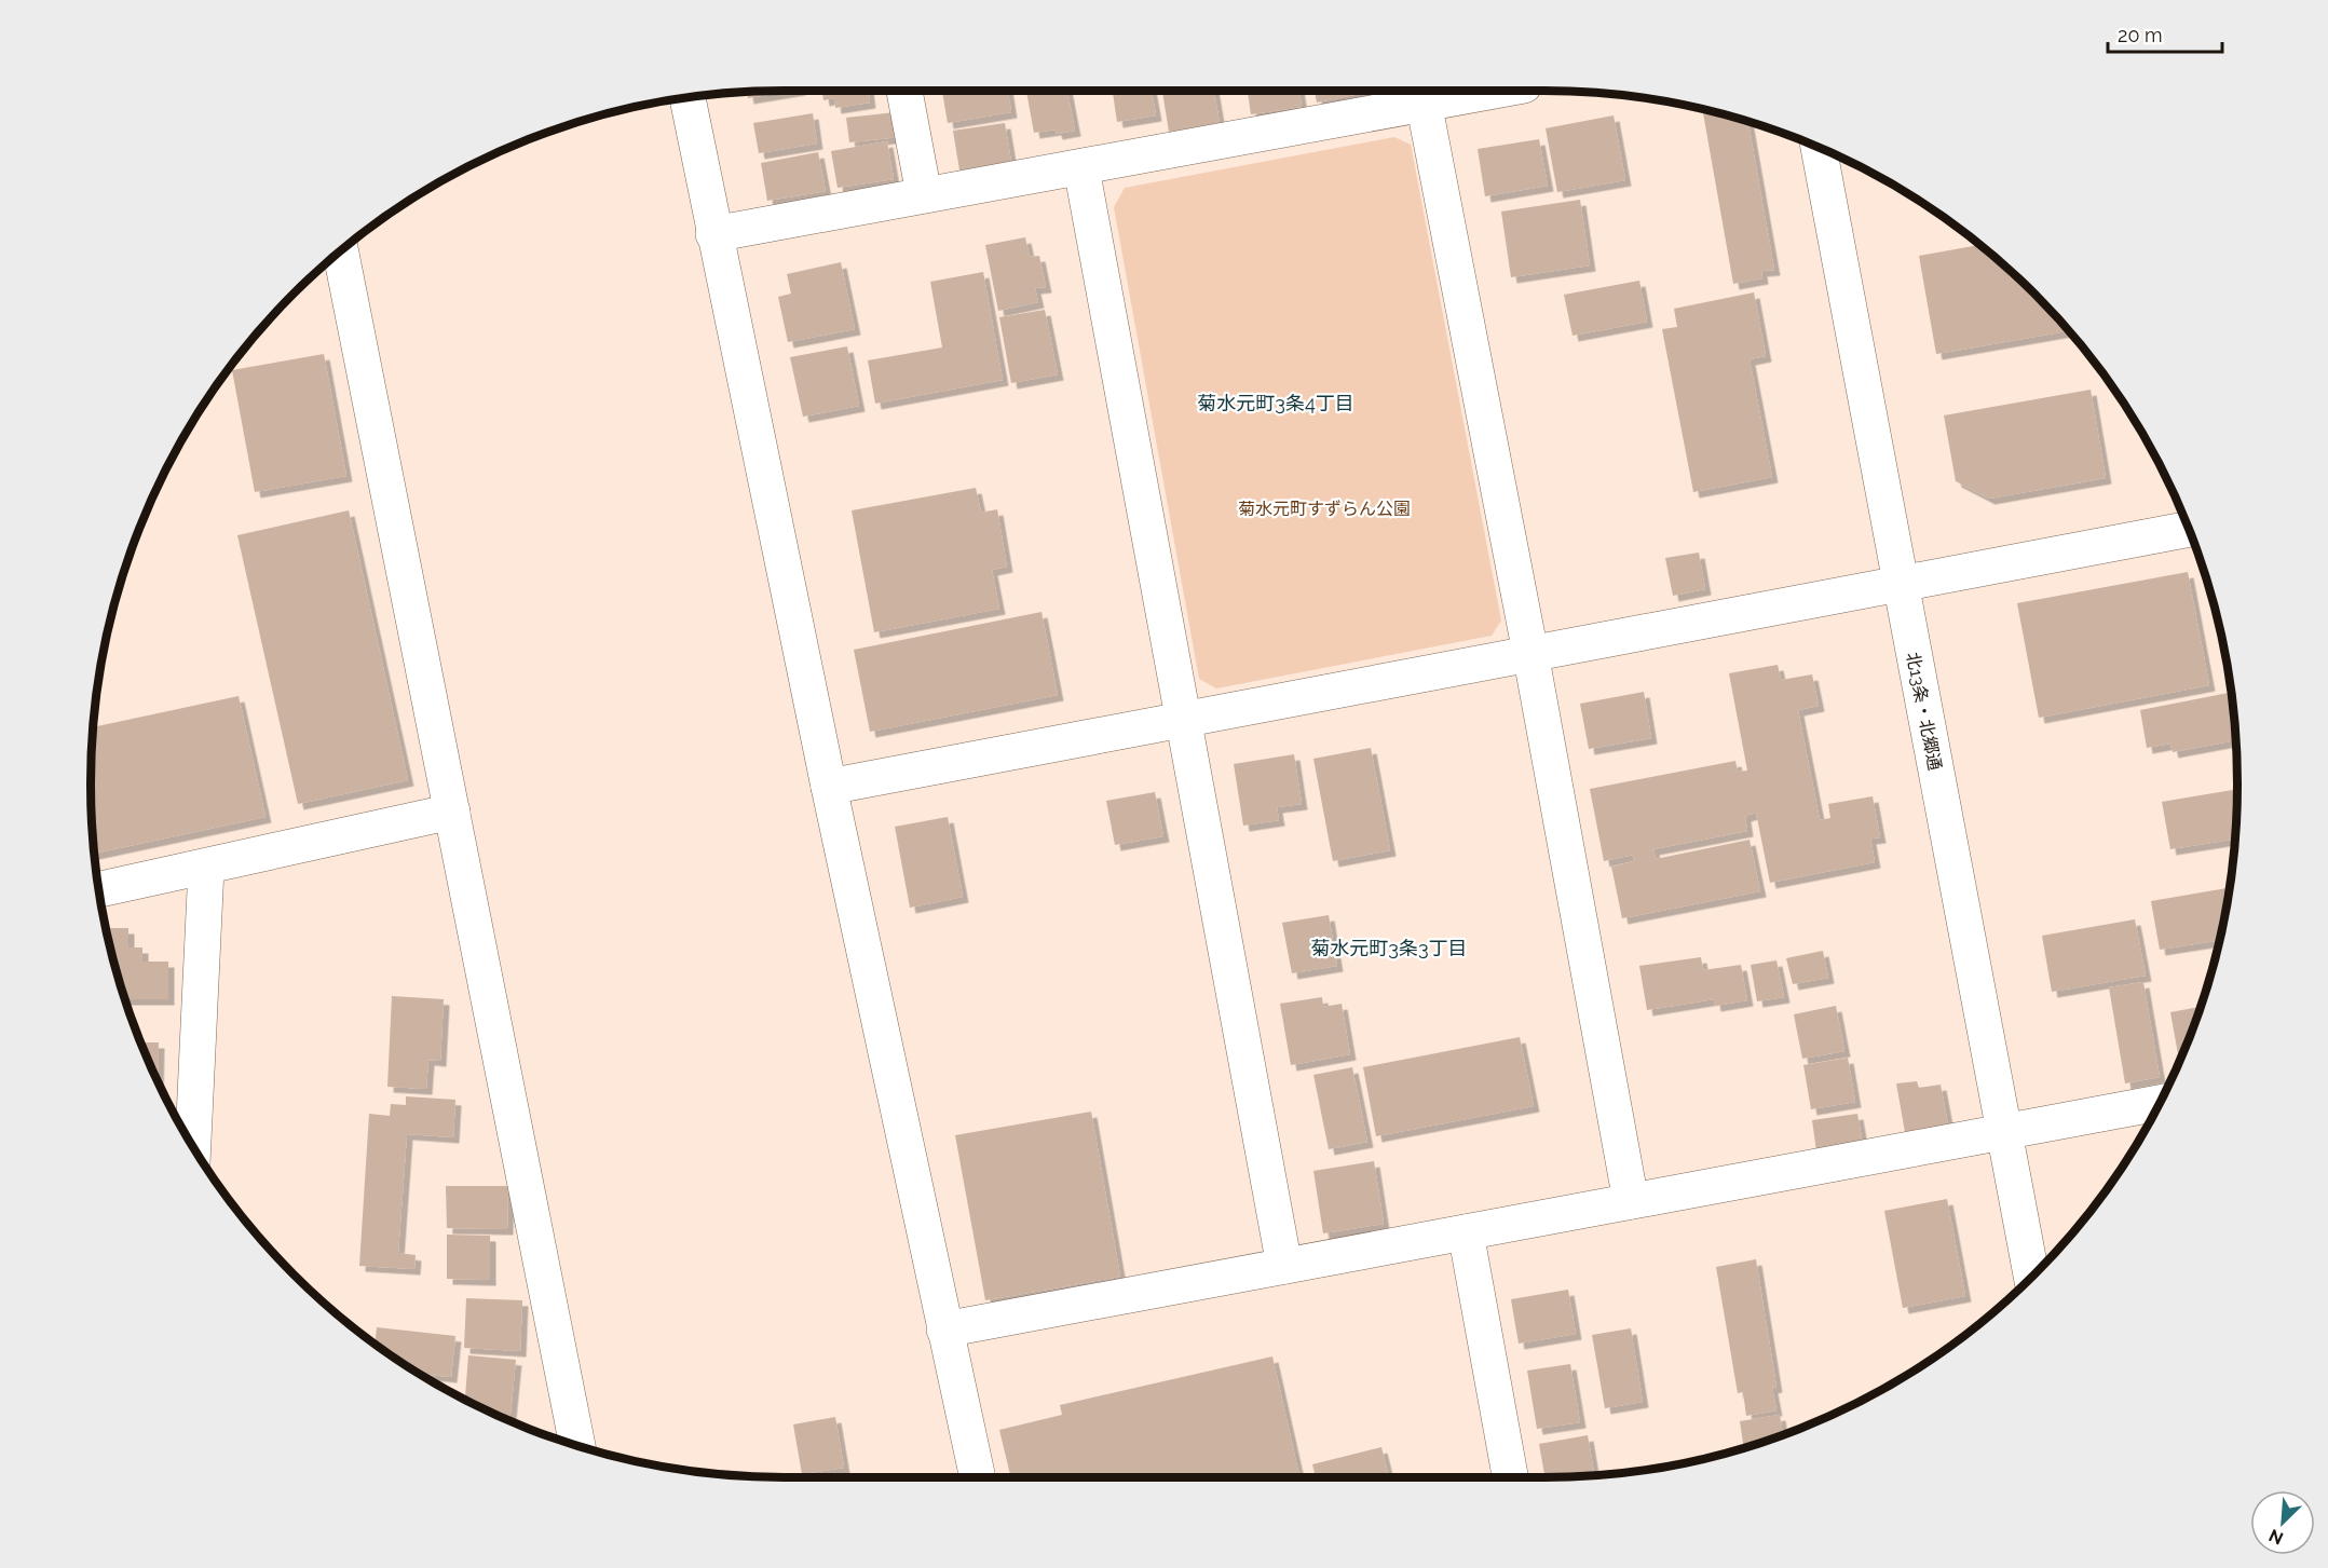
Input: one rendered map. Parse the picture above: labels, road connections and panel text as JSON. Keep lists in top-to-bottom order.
{
  "streets": {
    "street": ["北13条・北郷通"]
  },
  "districts": ["菊水元町3条4丁目", "菊水元町3条3丁目"],
  "parks": ["菊水元町すずらん公園"],
  "scale_bar": "20 m",
  "north": "bottom left"
}
